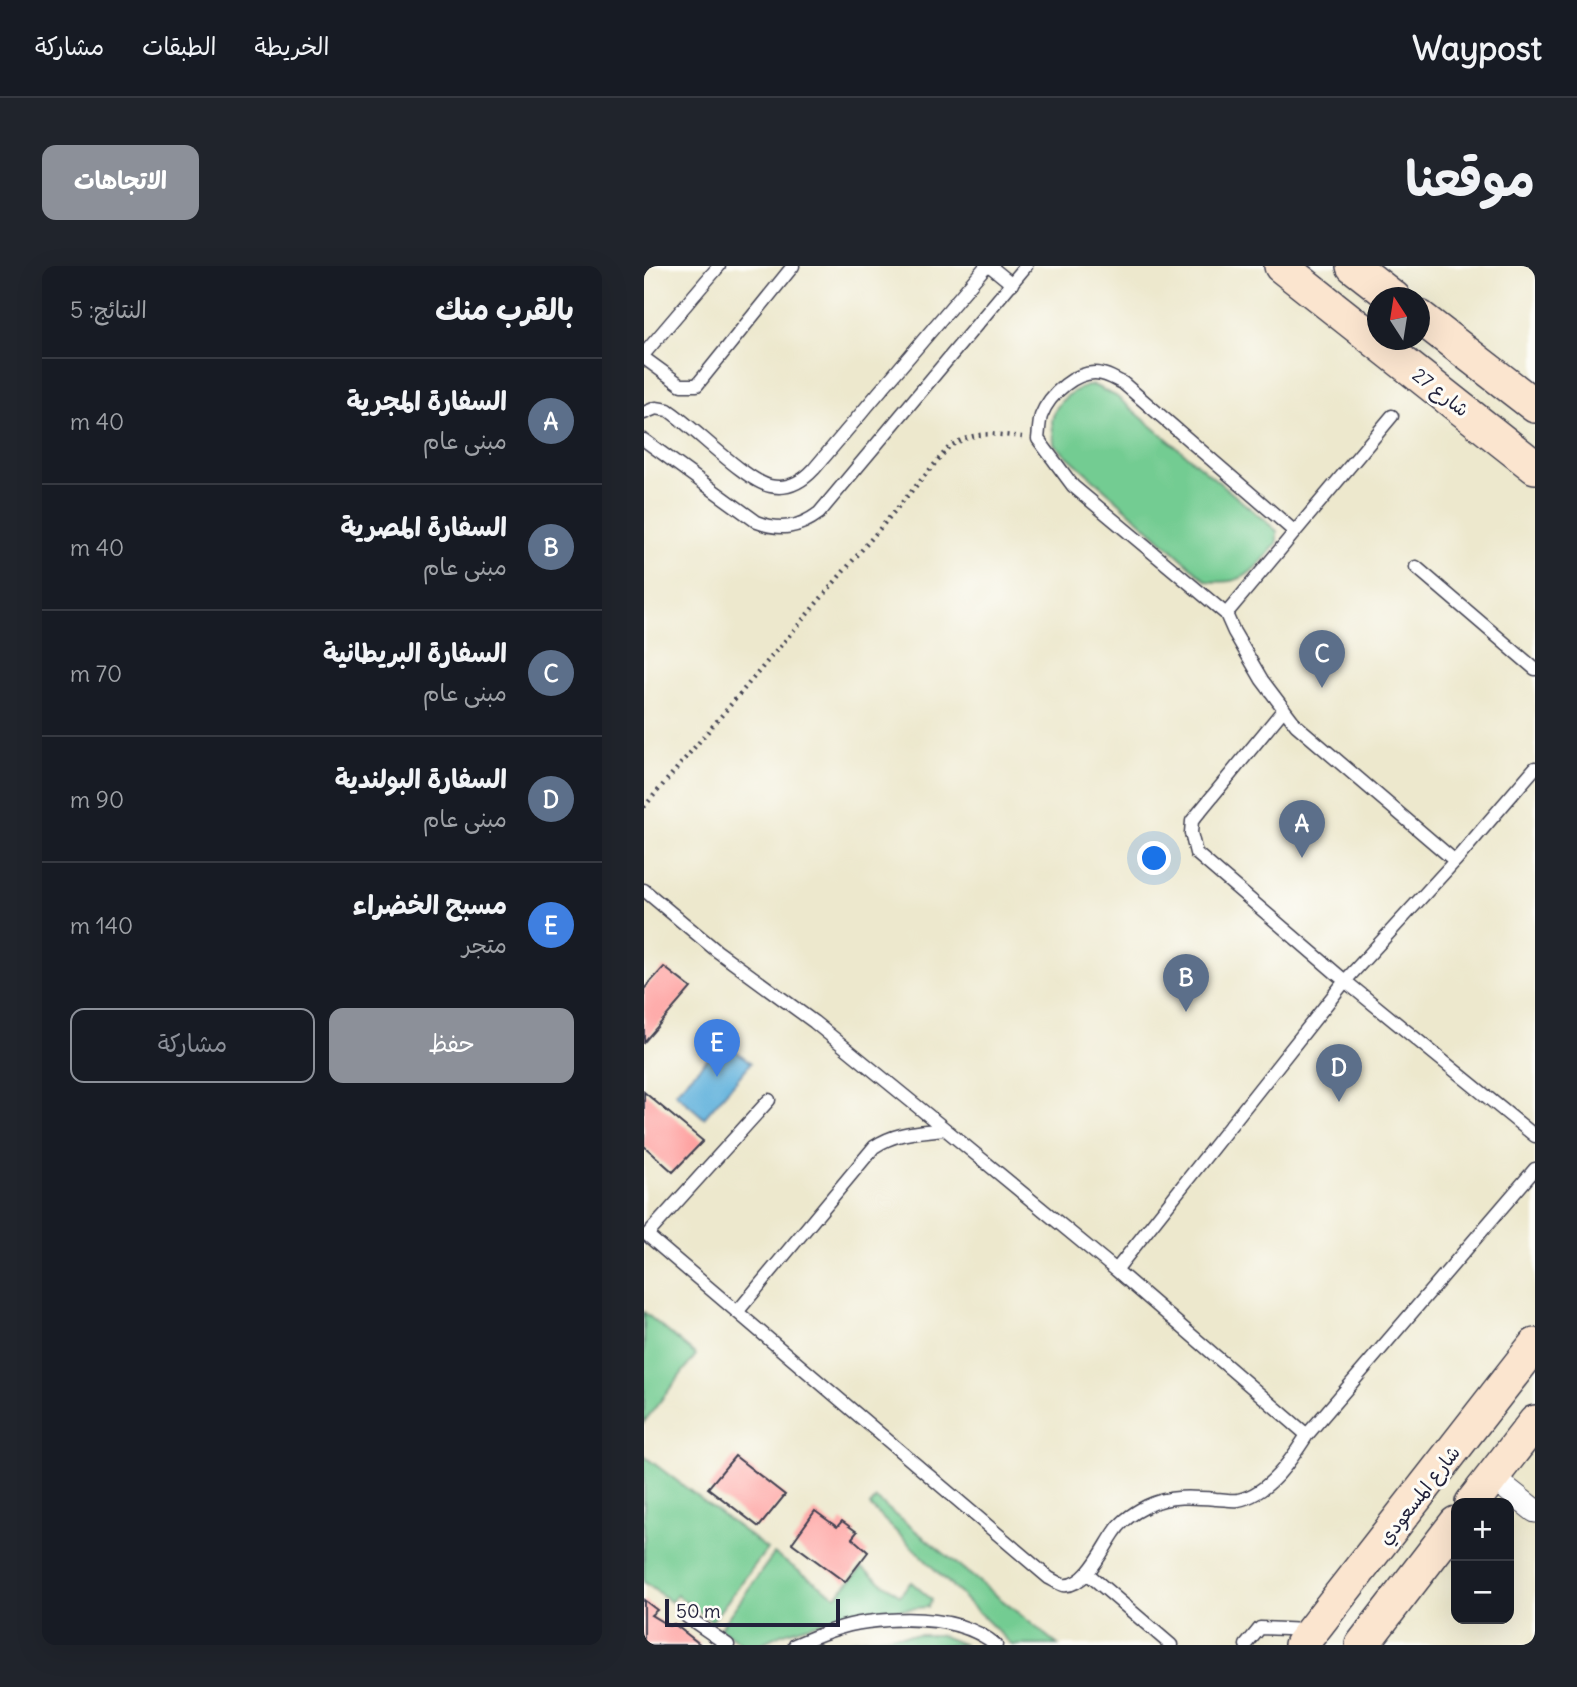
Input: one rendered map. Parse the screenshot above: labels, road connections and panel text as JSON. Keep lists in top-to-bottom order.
{
  "streets": {
    "main road": ["شارع 27", "شارع المسعودي"]
  },
  "scale_bar": "50 m",
  "north": "top",
  "page": {
    "header": "Waypost",
    "nav": ["الخريطة", "الطبقات", "مشاركة"],
    "title": "موقعنا",
    "buttons": [
      "الاتجاهات",
      ["حفظ", "مشاركة"]
    ],
    "heading": ["بالقرب منك", "النتائج: 5"],
    "list": [
      {
        "mark": "A",
        "name": "السفارة المجرية",
        "note": "مبنى عام",
        "value": "40 m"
      },
      {
        "mark": "B",
        "name": "السفارة المصرية",
        "note": "مبنى عام",
        "value": "40 m"
      },
      {
        "mark": "C",
        "name": "السفارة البريطانية",
        "note": "مبنى عام",
        "value": "70 m"
      },
      {
        "mark": "D",
        "name": "السفارة البولندية",
        "note": "مبنى عام",
        "value": "90 m"
      },
      {
        "mark": "E",
        "name": "مسبح الخضراء",
        "note": "متجر",
        "value": "140 m"
      }
    ],
    "pins": [
      "C",
      "A",
      "B",
      "E",
      "D"
    ],
    "map_buttons": ["+", "−"],
    "scale": "50 m"
  }
}
